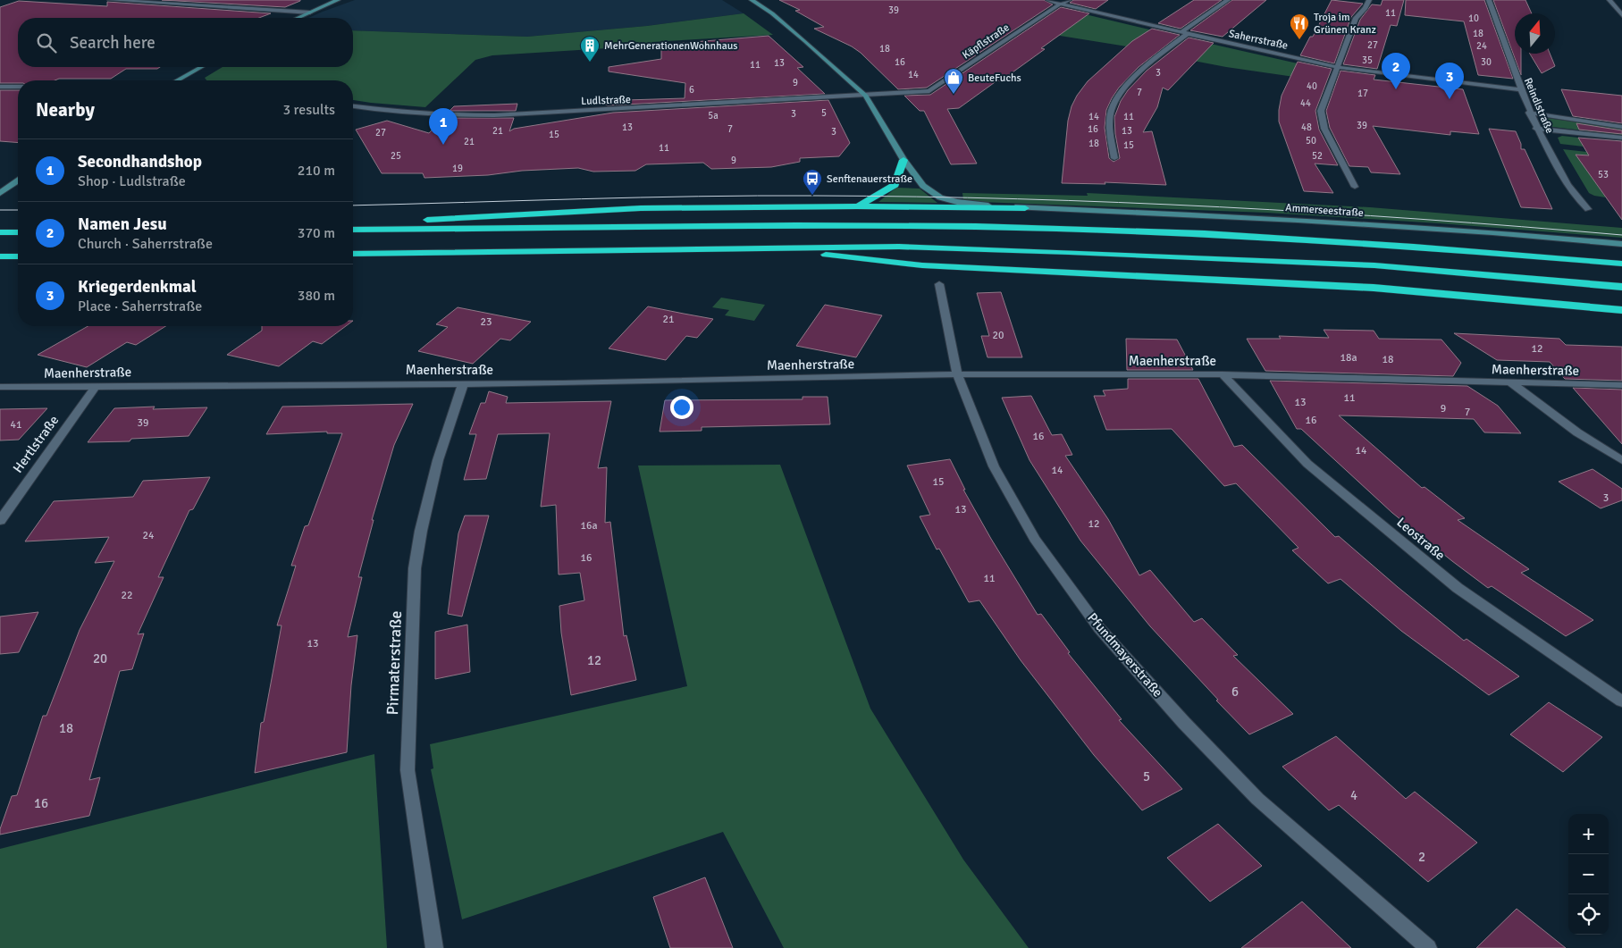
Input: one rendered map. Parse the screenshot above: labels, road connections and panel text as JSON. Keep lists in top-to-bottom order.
{
  "streets": {
    "street": [
      "Saherrstraße",
      "Käpflstraße",
      "Ludlstraße",
      "Reindlstraße",
      "Ammerseestraße",
      "Maenherstraße",
      "Hertlstraße",
      "Leostraße",
      "Pfundmayerstraße",
      "Pirmaterstraße"
    ]
  },
  "crossings": [
    ["Saherrstraße", "Käpflstraße"],
    ["Saherrstraße", "Reindlstraße"],
    ["Käpflstraße", "Ludlstraße"],
    ["Maenherstraße", "Hertlstraße"],
    ["Maenherstraße", "Leostraße"],
    ["Maenherstraße", "Pfundmayerstraße"],
    ["Maenherstraße", "Pirmaterstraße"]
  ],
  "places": {
    "restaurant": ["Troja im Grünen Kranz"],
    "building": ["MehrGenerationenWohnhaus"],
    "shop": ["BeuteFuchs"],
    "bus stop": ["Senftenauerstraße"]
  },
  "house_numbers": [
    "39",
    "11",
    "10",
    "18",
    "27",
    "24",
    "18",
    "35",
    "16",
    "30",
    "13",
    "11",
    "3",
    "14",
    "9",
    "40",
    "6",
    "7",
    "17",
    "44",
    "5",
    "3",
    "5a",
    "14",
    "11",
    "39",
    "13",
    "48",
    "7",
    "16",
    "21",
    "13",
    "3",
    "27",
    "15",
    "50",
    "21",
    "18",
    "15",
    "11",
    "25",
    "52",
    "9",
    "19",
    "53",
    "21",
    "23",
    "20",
    "12",
    "18a",
    "18",
    "11",
    "13",
    "9",
    "7",
    "16",
    "39",
    "41",
    "16",
    "14",
    "14",
    "15",
    "3",
    "13",
    "12",
    "16a",
    "24",
    "16",
    "11",
    "22",
    "13",
    "20",
    "12",
    "6",
    "18",
    "5",
    "4",
    "16",
    "2"
  ],
  "north": "top",
  "page": {
    "search": "Search here",
    "pins": ["2", "3", "1"],
    "heading": ["Nearby", "3 results"],
    "list": [
      {
        "mark": "1",
        "name": "Secondhandshop",
        "note": "Shop · Ludlstraße",
        "value": "210 m"
      },
      {
        "mark": "2",
        "name": "Namen Jesu",
        "note": "Church · Saherrstraße",
        "value": "370 m"
      },
      {
        "mark": "3",
        "name": "Kriegerdenkmal",
        "note": "Place · Saherrstraße",
        "value": "380 m"
      }
    ],
    "map_buttons": ["+", "−"]
  }
}
